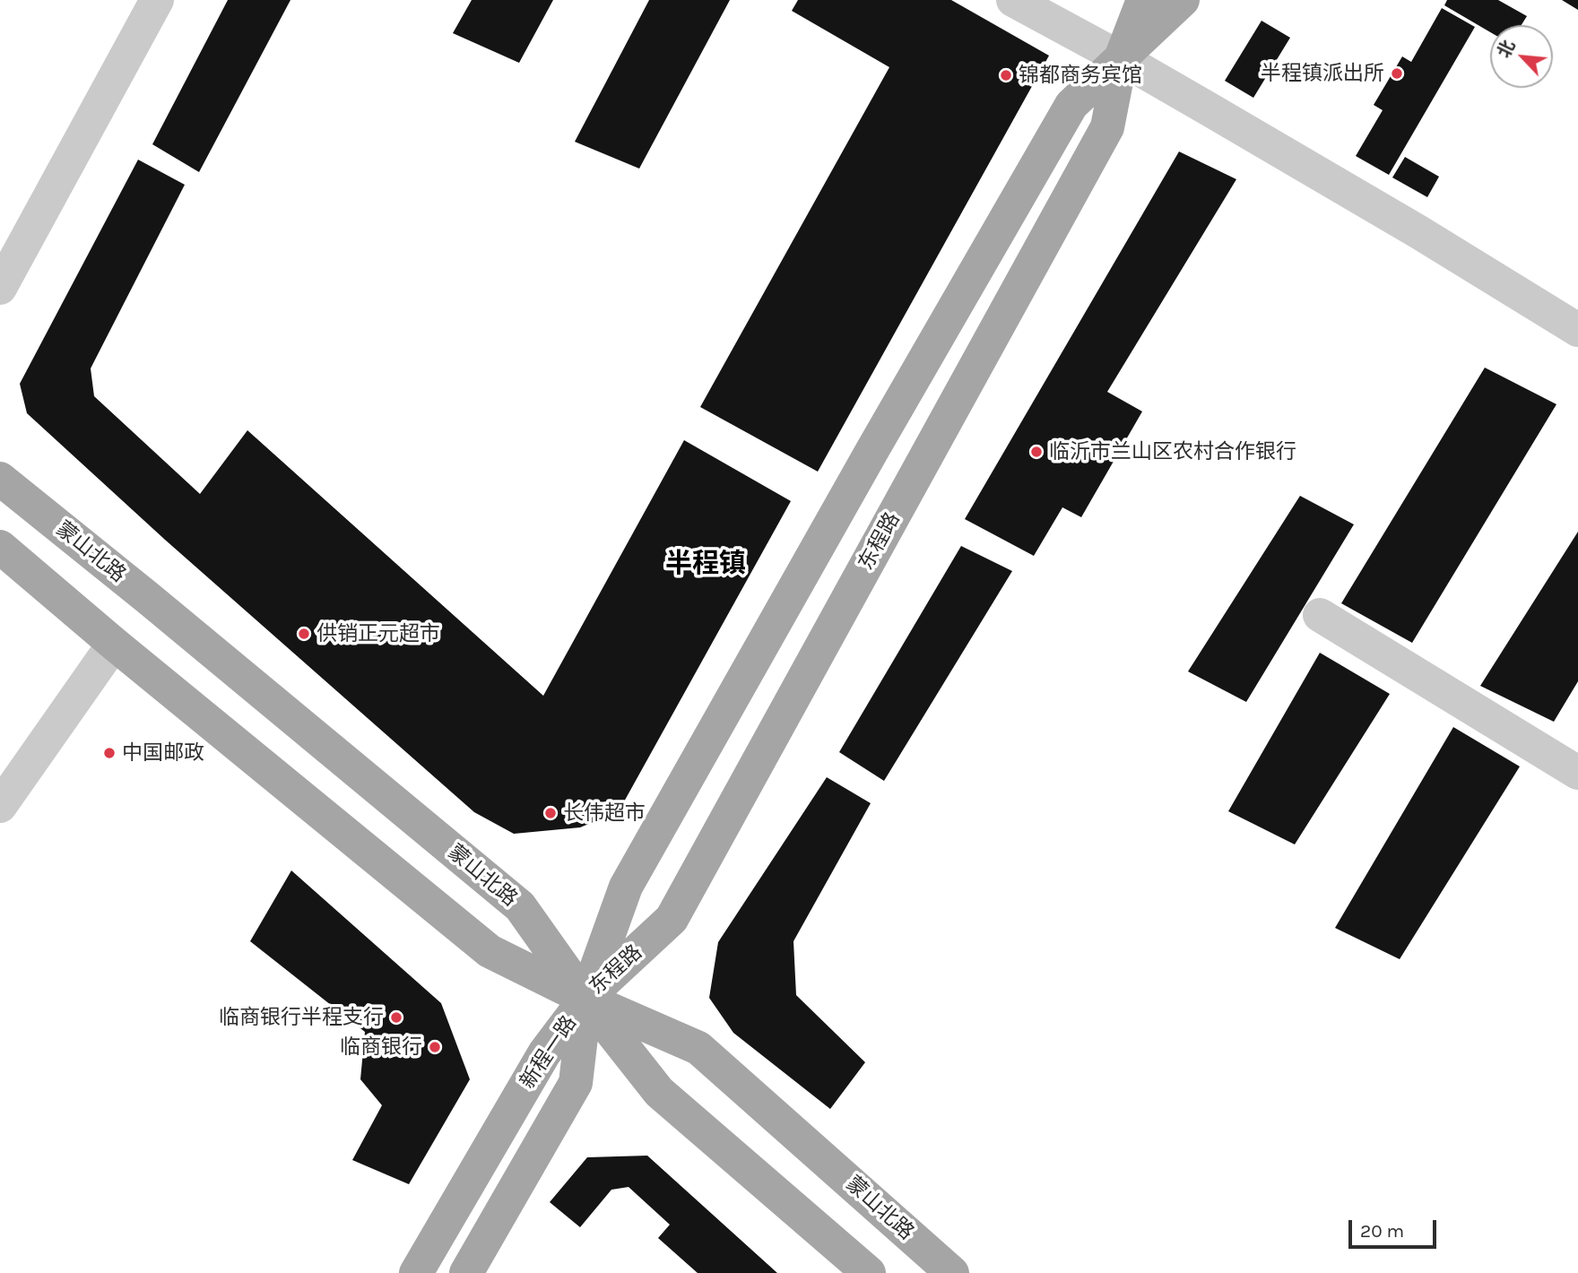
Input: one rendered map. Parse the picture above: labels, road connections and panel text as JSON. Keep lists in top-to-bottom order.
{
  "streets": {
    "main road": ["东程路", "蒙山北路", "新程一路"]
  },
  "crossings": [
    ["东程路", "蒙山北路"],
    ["东程路", "新程一路"],
    ["蒙山北路", "新程一路"]
  ],
  "districts": ["半程镇"],
  "places": [
    "半程镇派出所",
    "锦都商务宾馆",
    "临沂市兰山区农村合作银行",
    "供销正元超市",
    "中国邮政",
    "长伟超市",
    "临商银行半程支行",
    "临商银行"
  ],
  "scale_bar": "20 m",
  "north": "top left"
}
